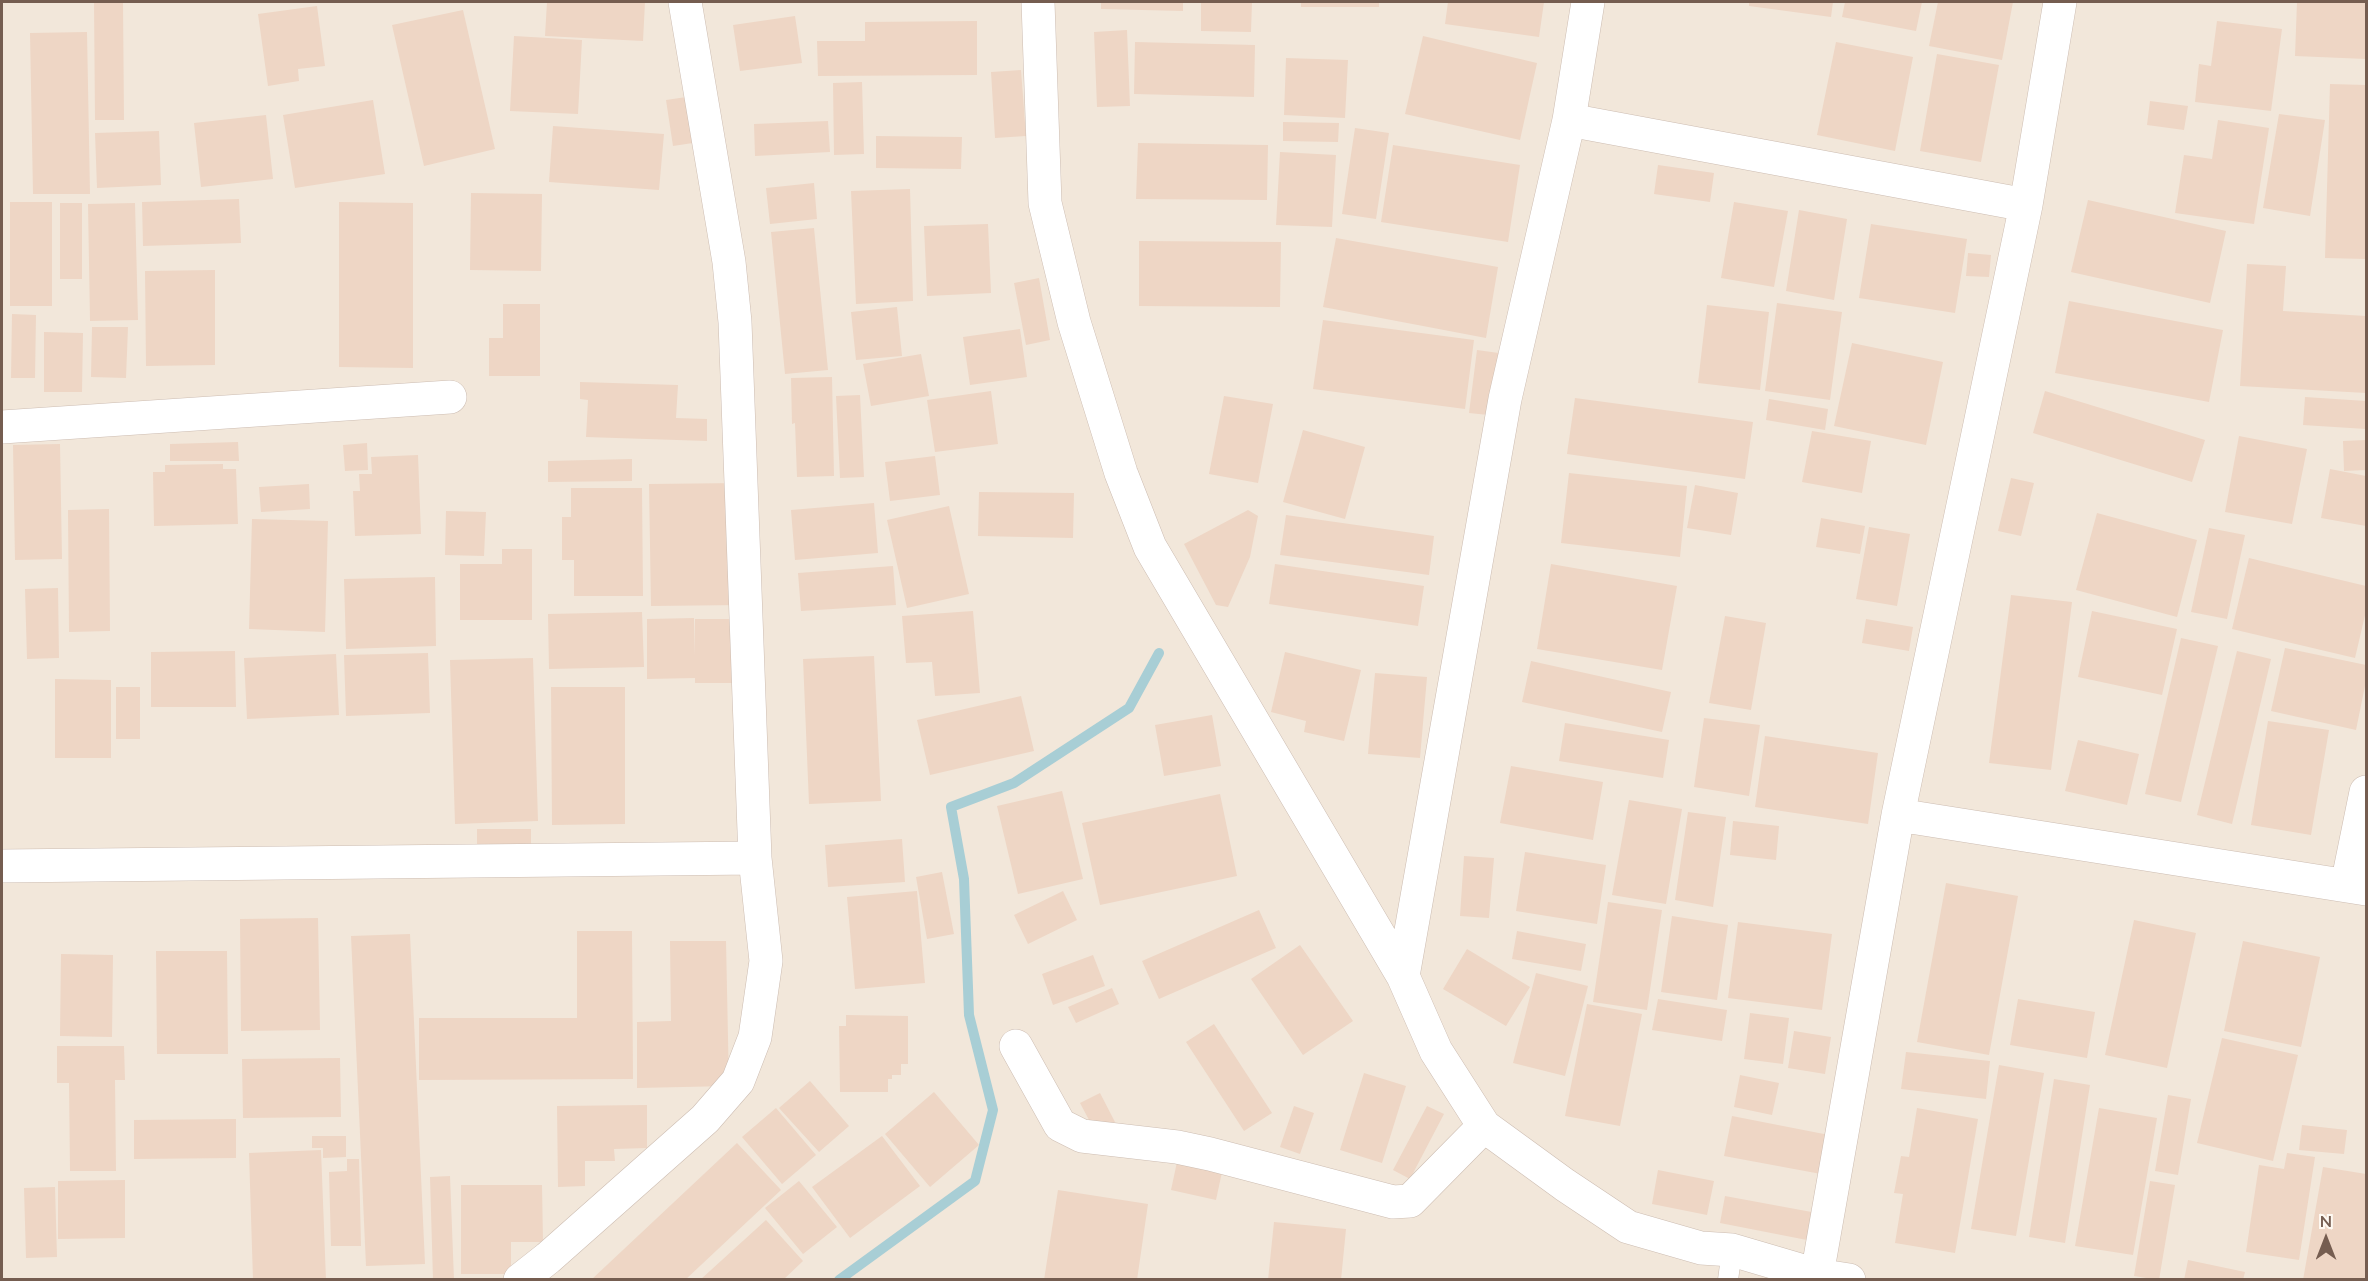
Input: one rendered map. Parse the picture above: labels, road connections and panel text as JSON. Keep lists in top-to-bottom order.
{
  "north": "top"
}
